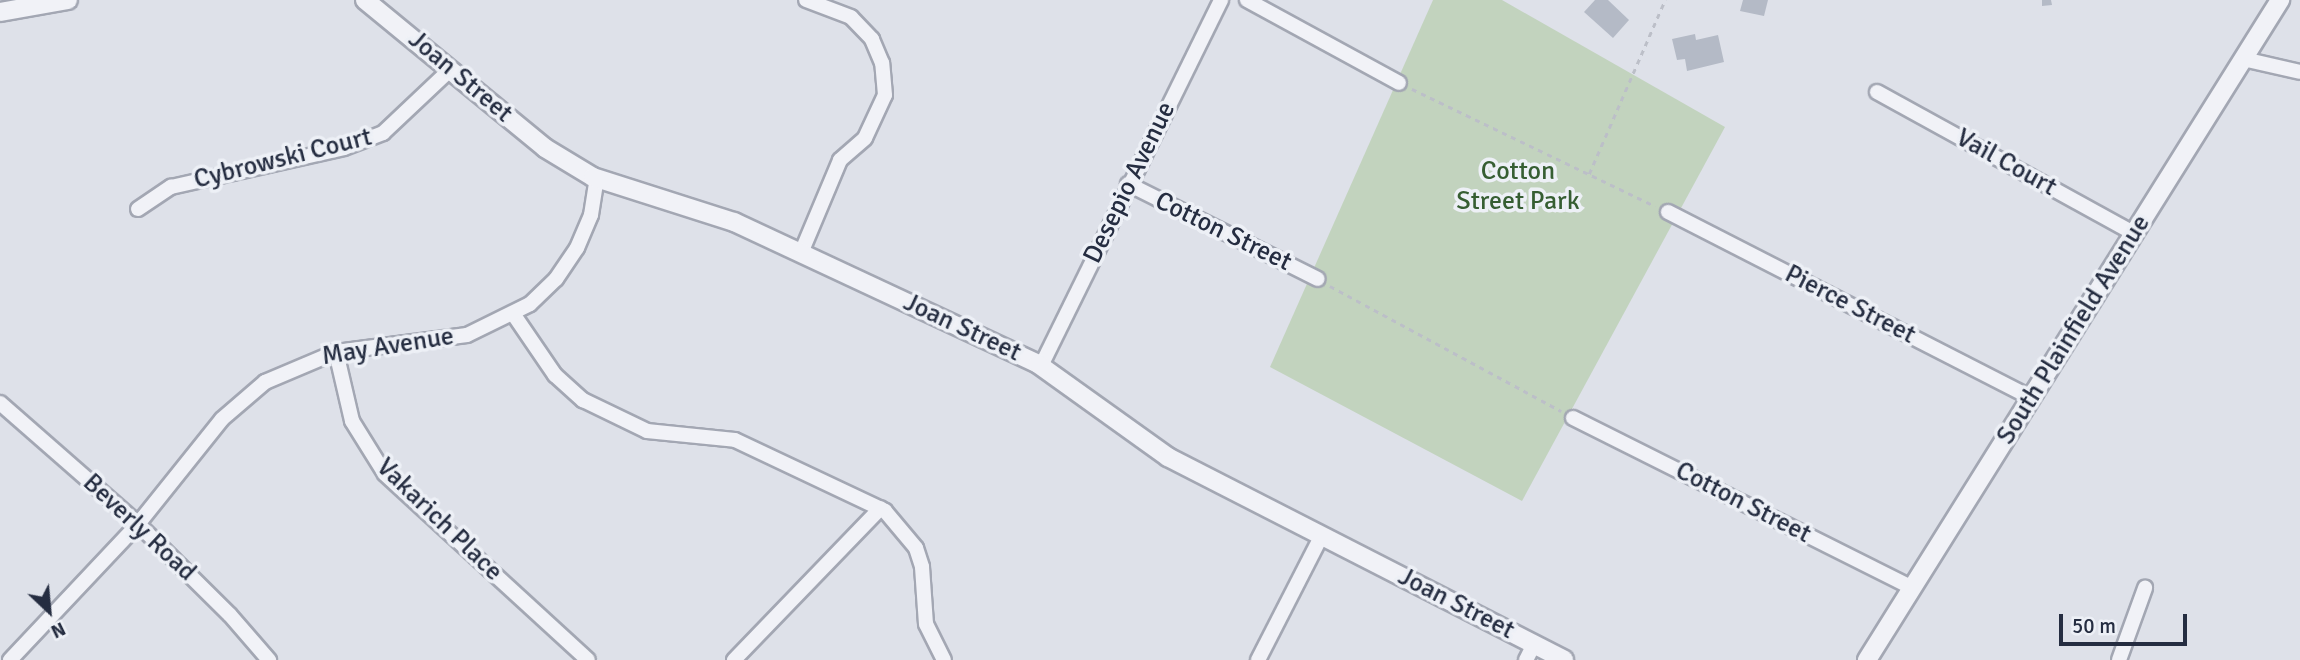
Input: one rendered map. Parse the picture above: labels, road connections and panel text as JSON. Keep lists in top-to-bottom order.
{
  "streets": {
    "street": [
      "Joan Street",
      "Cybrowski Court",
      "Vail Court",
      "Desepio Avenue",
      "Cotton Street",
      "Pierce Street",
      "South Plainfield Avenue",
      "May Avenue",
      "Vakarich Place",
      "Beverly Road"
    ]
  },
  "crossings": [
    ["Joan Street", "Cybrowski Court"],
    ["Joan Street", "Desepio Avenue"],
    ["Joan Street", "May Avenue"],
    ["Vail Court", "South Plainfield Avenue"],
    ["Desepio Avenue", "Cotton Street"],
    ["Cotton Street", "South Plainfield Avenue"],
    ["Pierce Street", "South Plainfield Avenue"],
    ["May Avenue", "Vakarich Place"],
    ["May Avenue", "Beverly Road"]
  ],
  "parks": ["Cotton Street Park"],
  "scale_bar": "50 m",
  "north": "bottom right"
}
